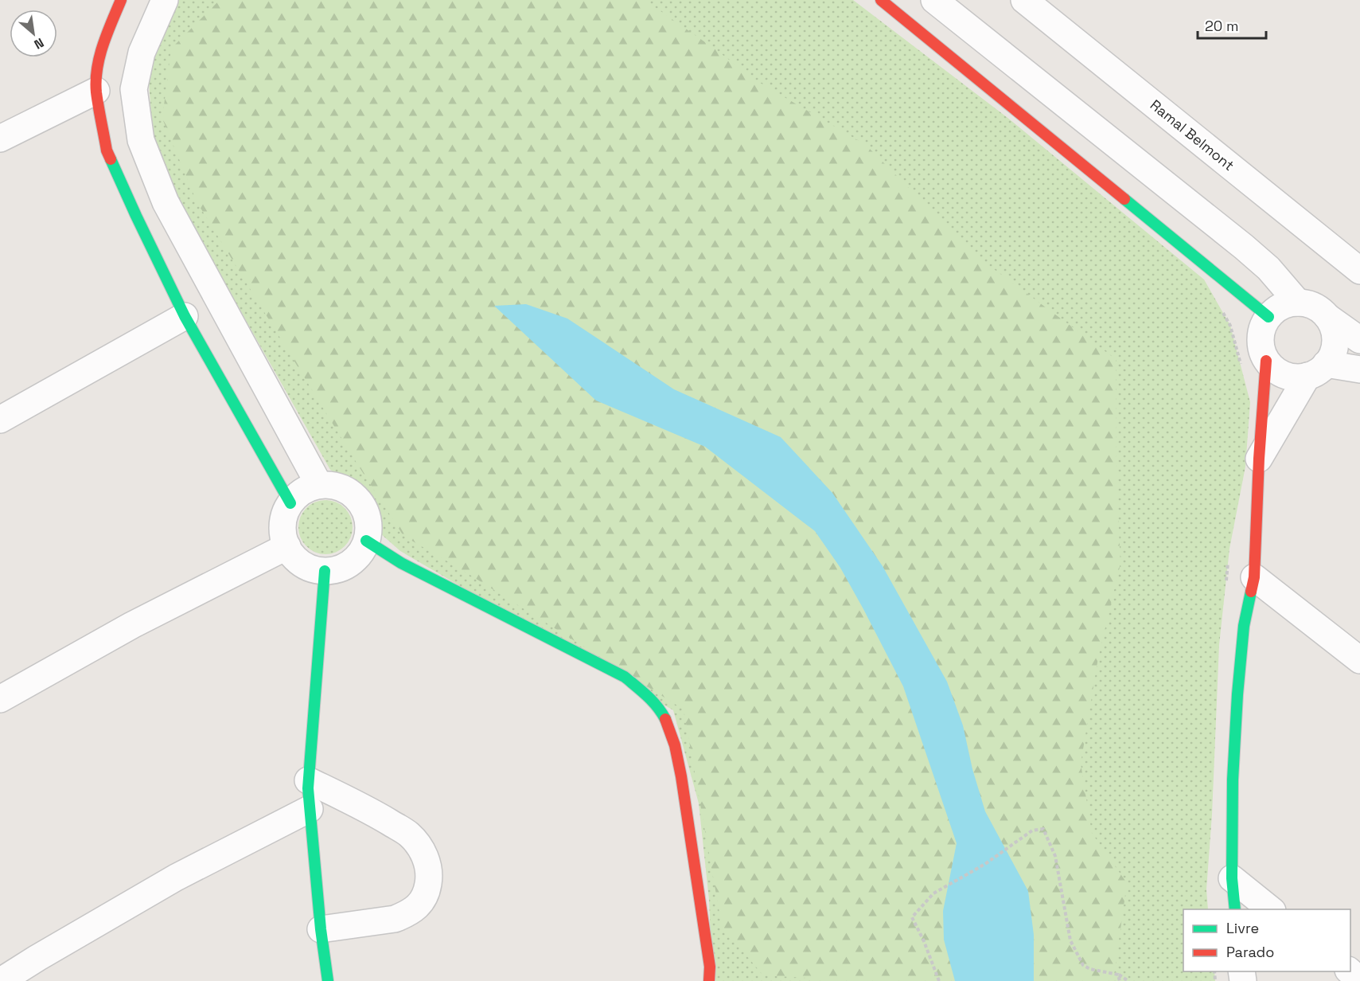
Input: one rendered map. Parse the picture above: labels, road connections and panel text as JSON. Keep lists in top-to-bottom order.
{
  "streets": {
    "street": ["Ramal Belmont"]
  },
  "legend": ["Livre", "Parado"],
  "scale_bar": "20 m",
  "north": "bottom right"
}
